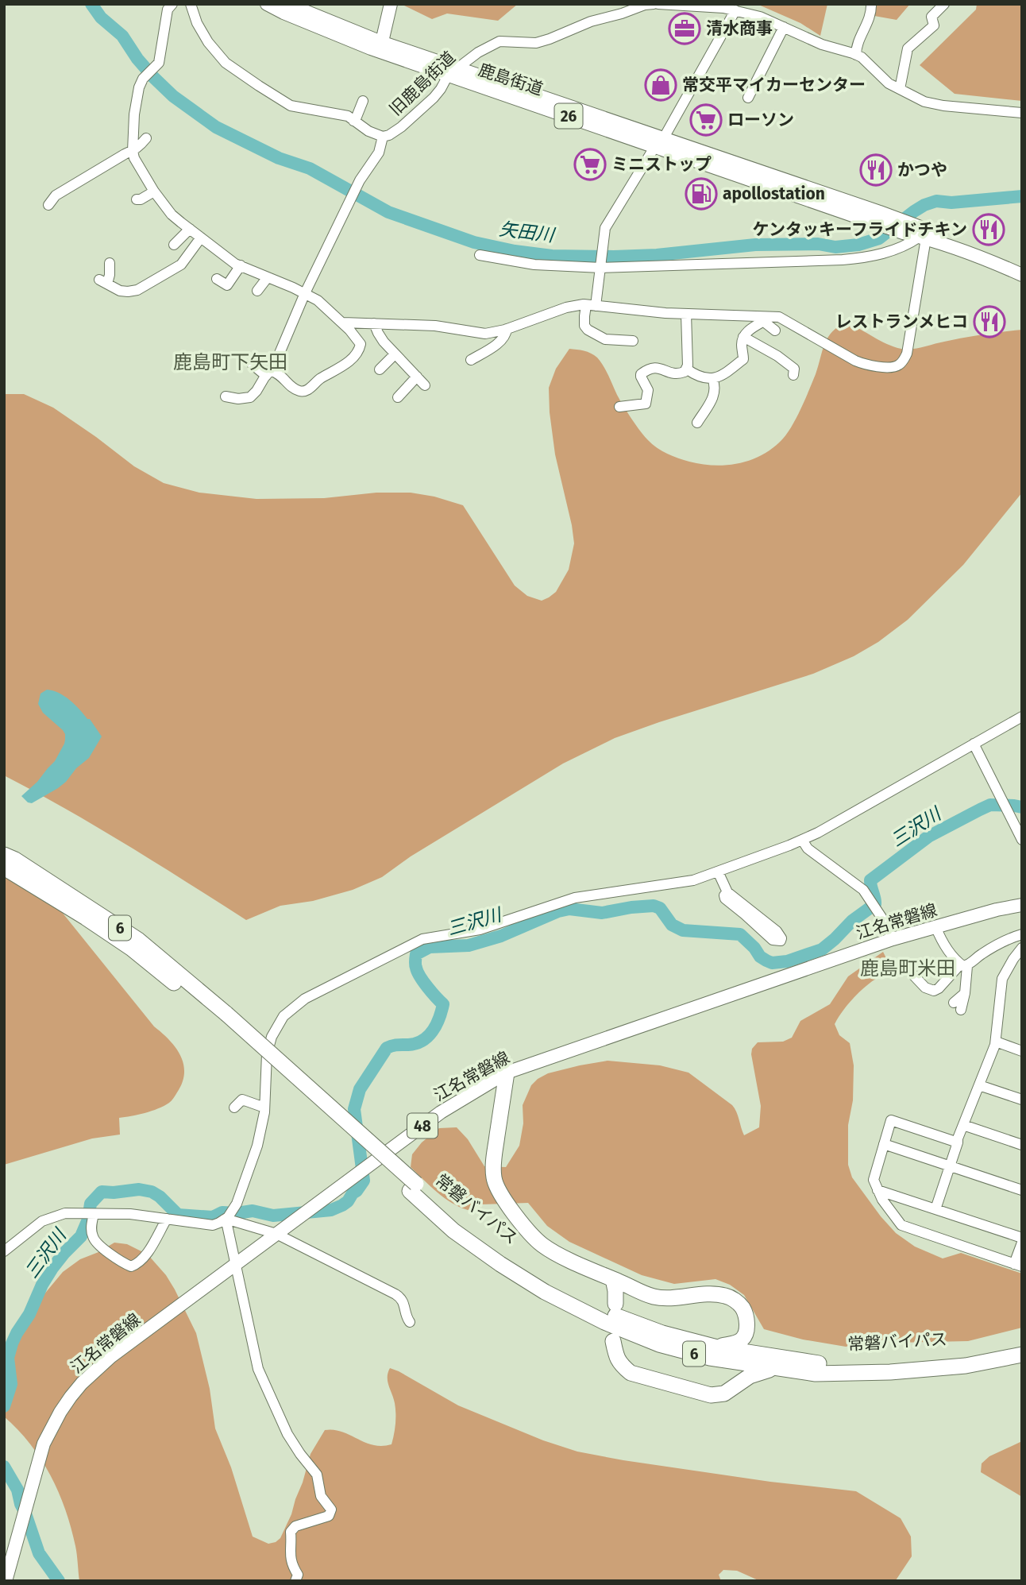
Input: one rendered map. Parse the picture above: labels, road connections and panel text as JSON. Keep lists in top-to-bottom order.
{
  "streets": {
    "highway": ["6", "常磐バイパス"],
    "main road": ["26", "江名常磐線", "48"],
    "street": ["旧鹿島街道"]
  },
  "crossings": [
    ["旧鹿島街道", "26"]
  ],
  "districts": ["鹿島町下矢田", "鹿島町米田"],
  "water": ["矢田川", "三沢川"],
  "places": {
    "office": ["清水商事"],
    "shop": ["常交平マイカーセンター"],
    "supermarket": ["ローソン", "ミニストップ"],
    "restaurant": ["かつや", "ケンタッキーフライドチキン", "レストランメヒコ"],
    "fuel station": ["apollostation"]
  }
}
